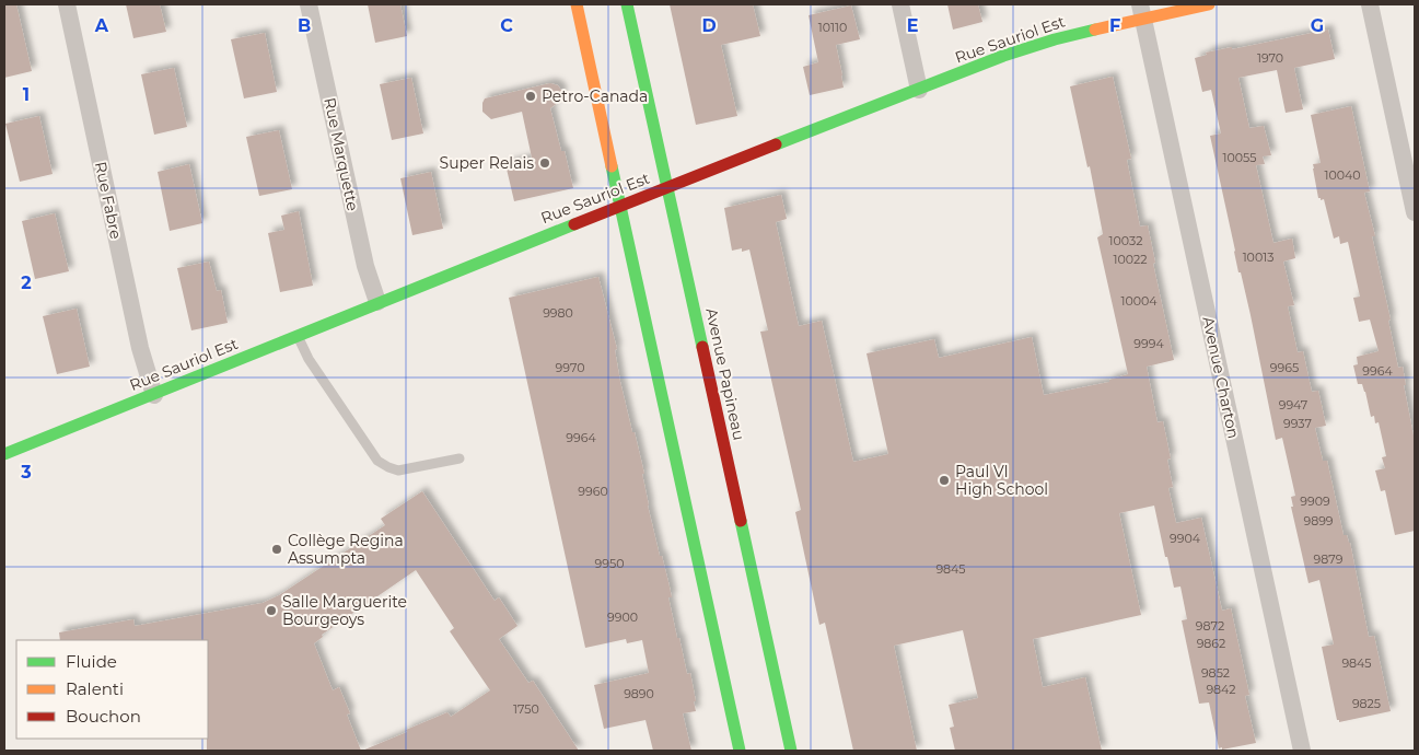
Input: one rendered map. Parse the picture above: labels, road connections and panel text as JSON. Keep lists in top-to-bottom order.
{
  "streets": {
    "main road": ["Rue Sauriol Est", "Avenue Papineau"],
    "street": ["Rue Marquette", "Rue Fabre", "Avenue Charton"]
  },
  "crossings": [
    ["Rue Sauriol Est", "Rue Marquette"],
    ["Rue Sauriol Est", "Rue Fabre"],
    ["Rue Sauriol Est", "Avenue Papineau"],
    ["Rue Sauriol Est", "Avenue Charton"]
  ],
  "places": [
    "Petro-Canada",
    "Super Relais",
    "Paul VI High School",
    "Collège Regina Assumpta",
    "Salle Marguerite Bourgeoys"
  ],
  "house_numbers": [
    "10110",
    "1970",
    "10055",
    "10040",
    "10032",
    "10013",
    "10022",
    "10004",
    "9980",
    "9994",
    "9970",
    "9965",
    "9964",
    "9947",
    "9937",
    "9964",
    "9960",
    "9909",
    "9899",
    "9904",
    "9879",
    "9950",
    "9845",
    "9900",
    "9872",
    "9862",
    "9845",
    "9852",
    "9842",
    "9890",
    "9825",
    "1750"
  ],
  "legend": ["Fluide", "Ralenti", "Bouchon"],
  "grid": {
    "columns": [
      "A",
      "B",
      "C",
      "D",
      "E",
      "F",
      "G"
    ],
    "rows": ["1", "2", "3"]
  }
}
